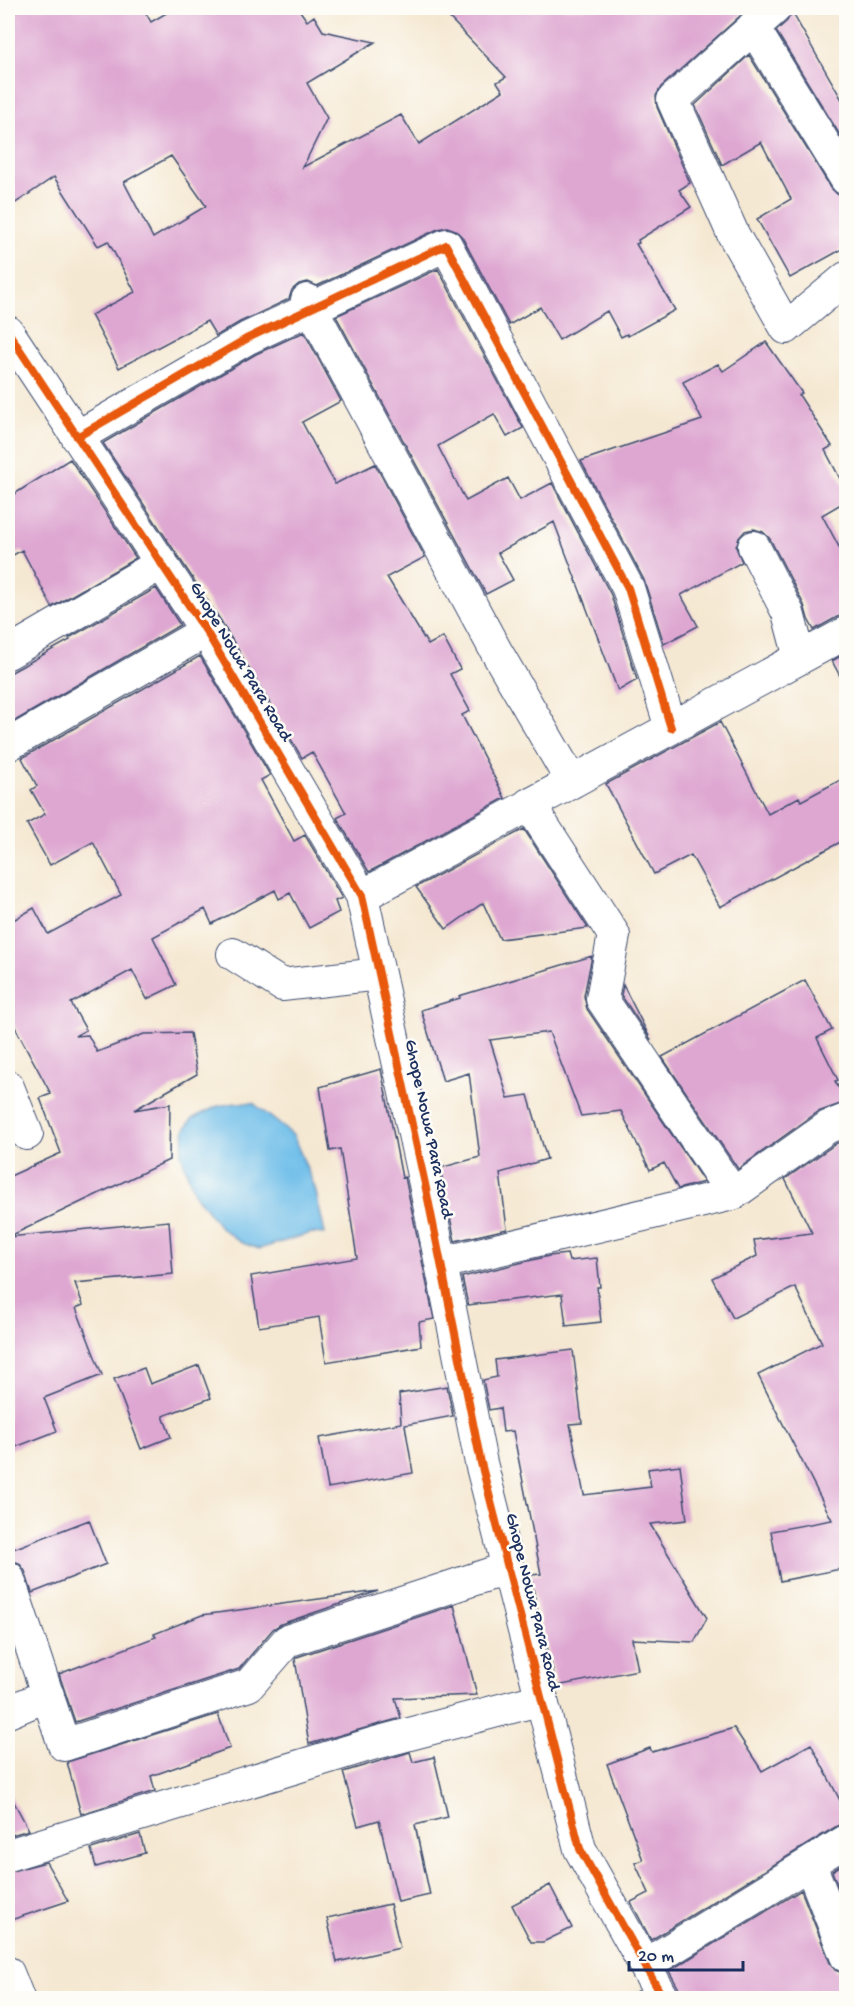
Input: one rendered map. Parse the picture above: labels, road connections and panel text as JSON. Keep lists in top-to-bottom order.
{
  "streets": {
    "street": ["Ghope Nowa Para Road"]
  },
  "scale_bar": "20 m"
}
